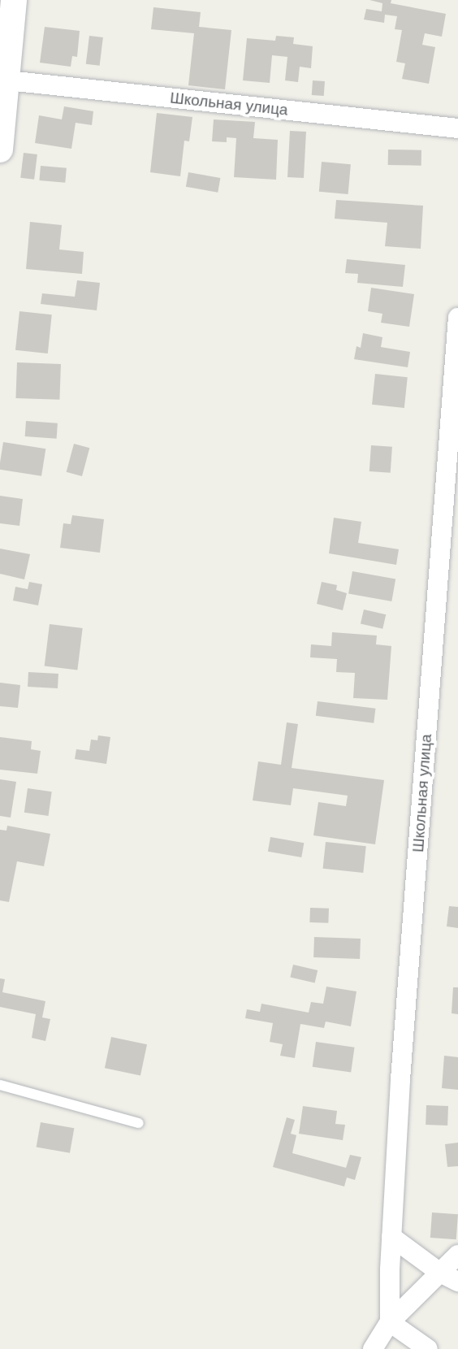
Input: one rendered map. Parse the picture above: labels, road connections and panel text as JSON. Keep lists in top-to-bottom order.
{
  "streets": {
    "street": ["Школьная улица"]
  }
}
